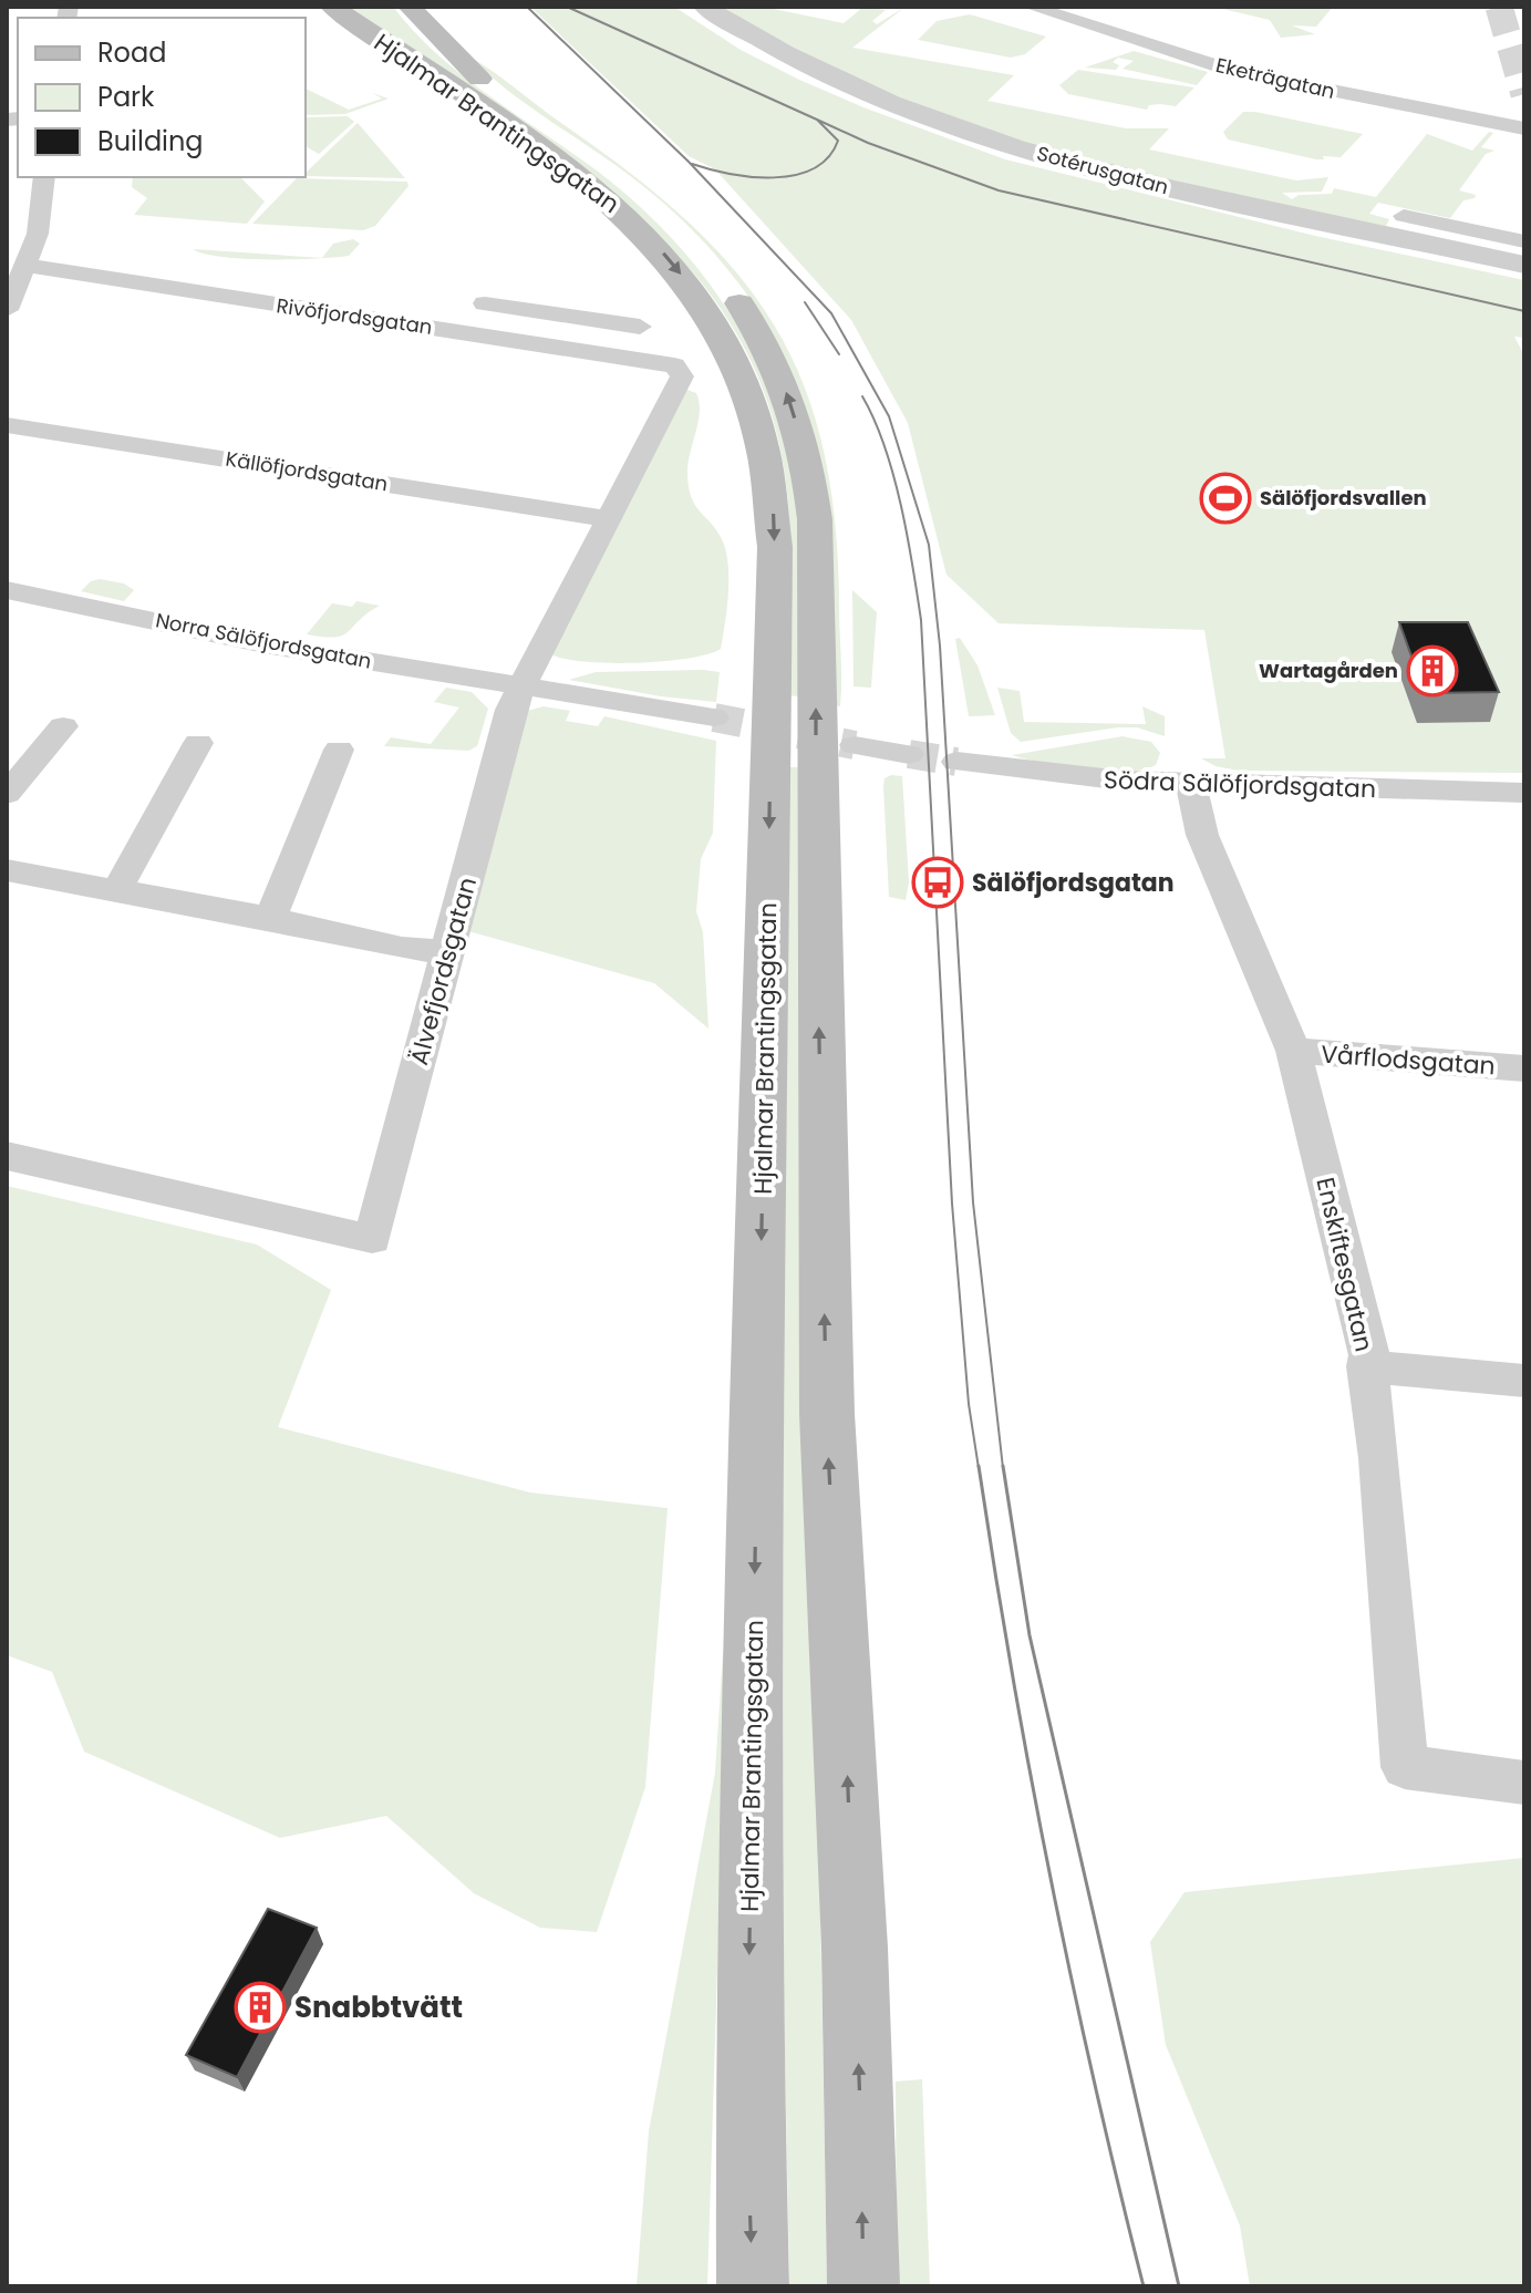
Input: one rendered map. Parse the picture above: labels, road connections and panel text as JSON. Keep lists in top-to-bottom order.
{
  "streets": {
    "main road": ["Hjalmar Brantingsgatan"],
    "street": [
      "Eketrägatan",
      "Sotérusgatan",
      "Rivöfjordsgatan",
      "Källöfjordsgatan",
      "Norra Sälöfjordsgatan",
      "Södra Sälöfjordsgatan",
      "Älvefjordsgatan",
      "Vårflodsgatan",
      "Enskiftesgatan"
    ]
  },
  "crossings": [
    ["Rivöfjordsgatan", "Älvefjordsgatan"],
    ["Källöfjordsgatan", "Älvefjordsgatan"],
    ["Norra Sälöfjordsgatan", "Älvefjordsgatan"],
    ["Södra Sälöfjordsgatan", "Enskiftesgatan"],
    ["Vårflodsgatan", "Enskiftesgatan"]
  ],
  "places": {
    "sports": ["Sälöfjordsvallen"],
    "building": ["Wartagården", "Snabbtvätt"],
    "bus stop": ["Sälöfjordsgatan"]
  },
  "legend": ["Road", "Park", "Building"]
}
